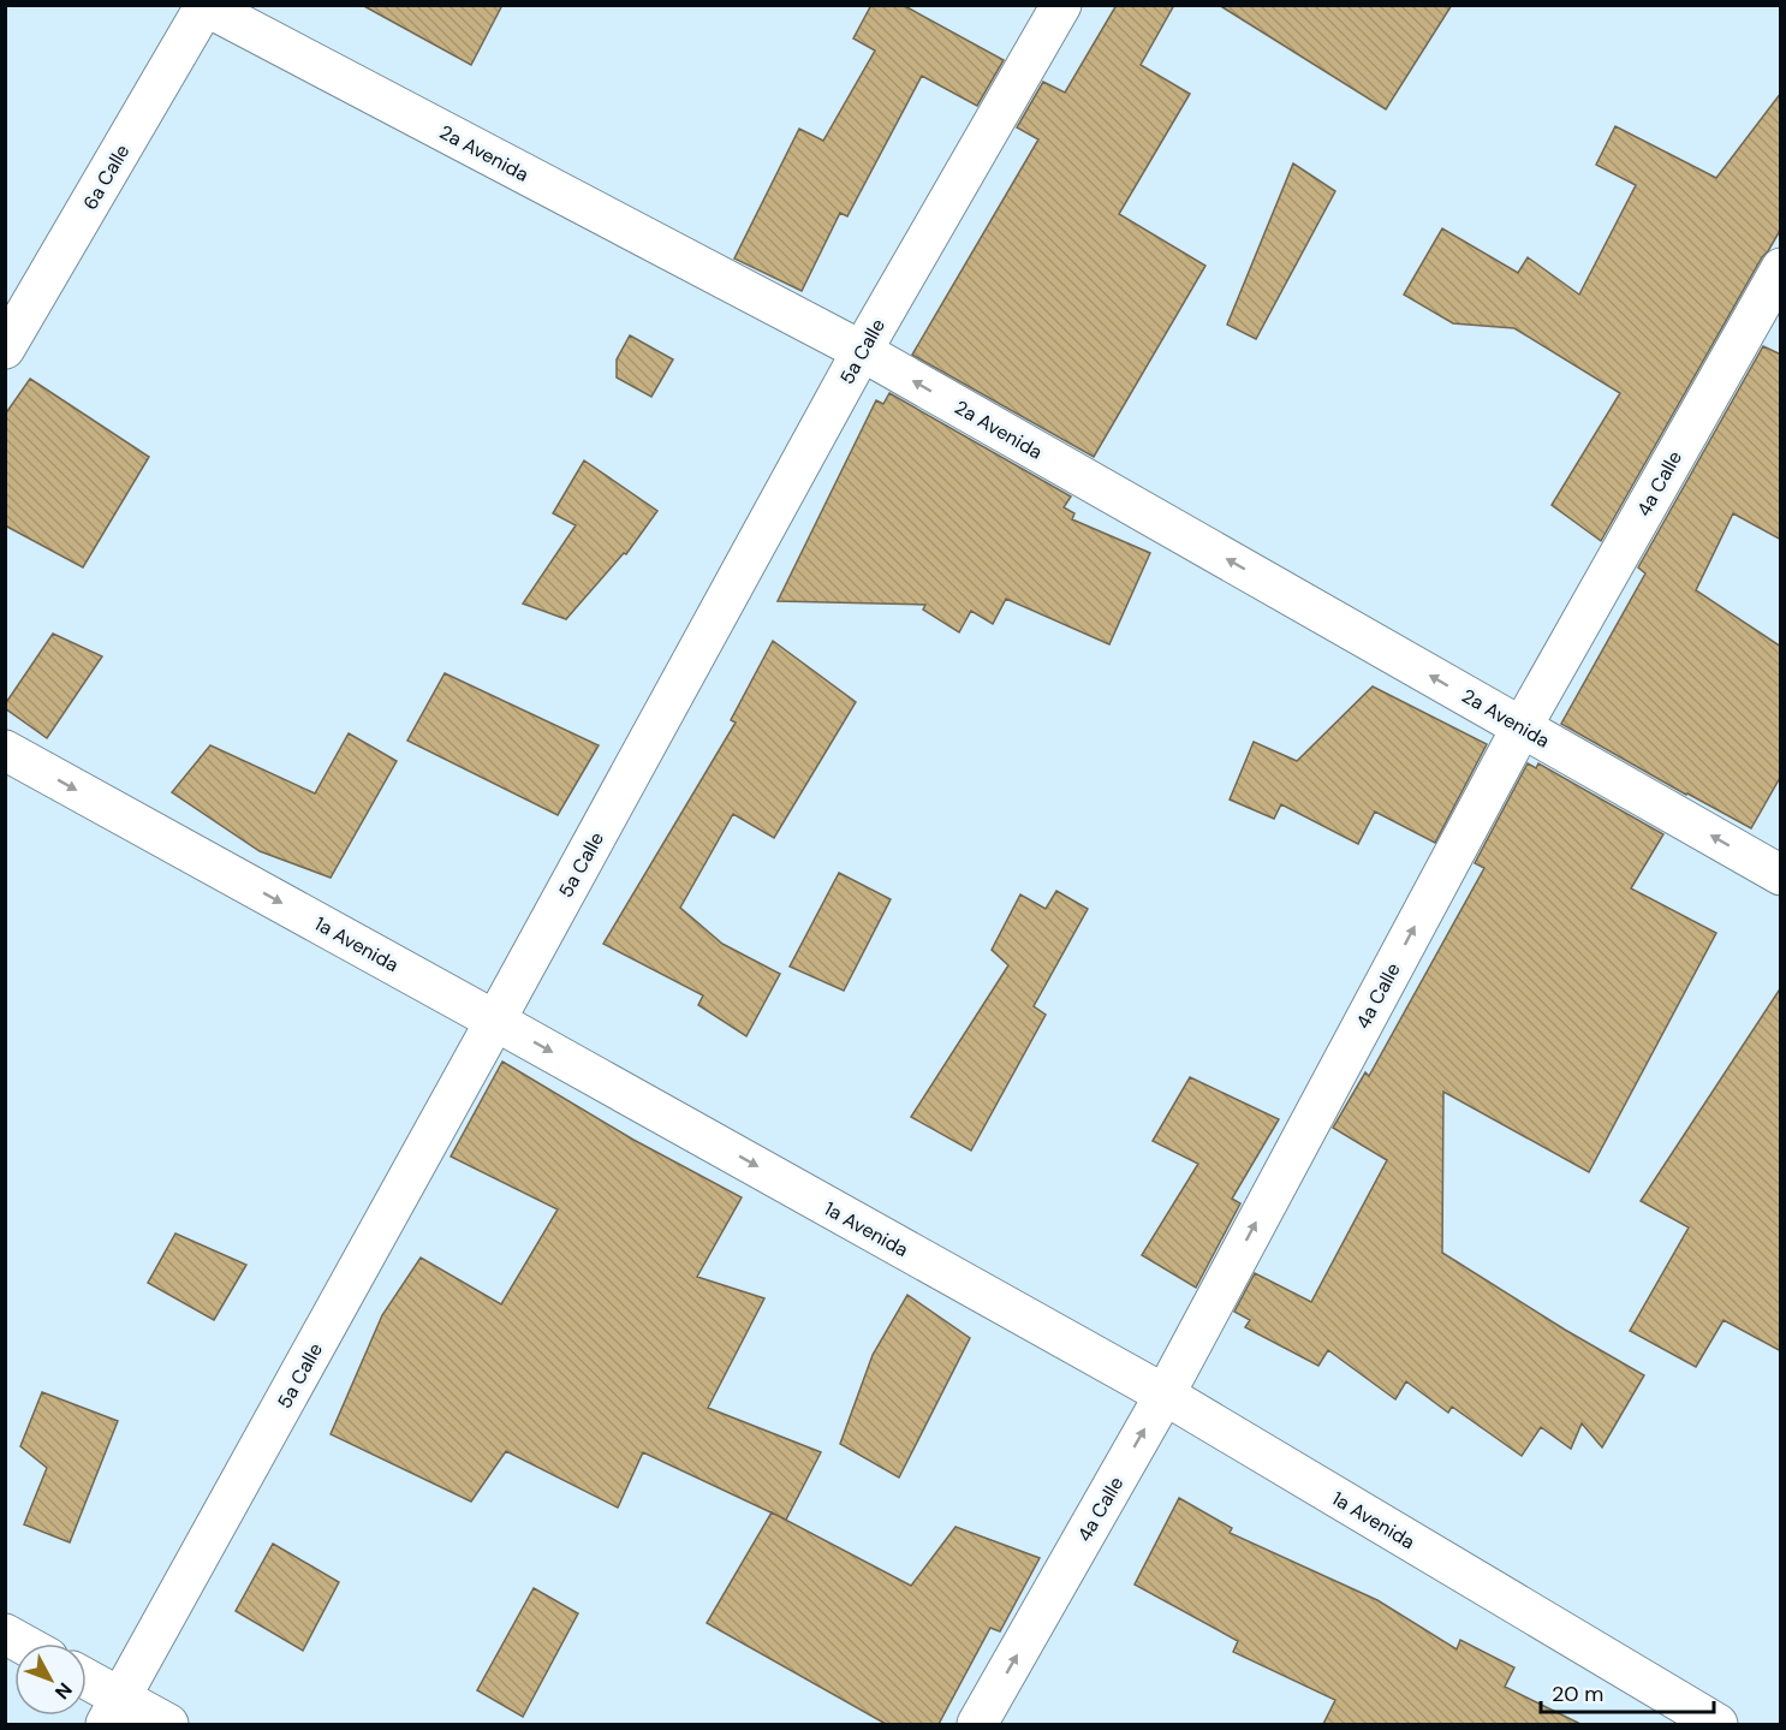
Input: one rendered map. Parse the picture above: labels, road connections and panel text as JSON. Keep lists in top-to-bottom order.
{
  "streets": {
    "street": [
      "2a Avenida",
      "6a Calle",
      "5a Calle",
      "4a Calle",
      "1a Avenida"
    ]
  },
  "crossings": [
    ["2a Avenida", "6a Calle"],
    ["2a Avenida", "5a Calle"],
    ["2a Avenida", "4a Calle"],
    ["5a Calle", "1a Avenida"],
    ["4a Calle", "1a Avenida"]
  ],
  "one_way": ["2a Avenida", "4a Calle", "1a Avenida"],
  "scale_bar": "20 m",
  "north": "bottom right"
}
